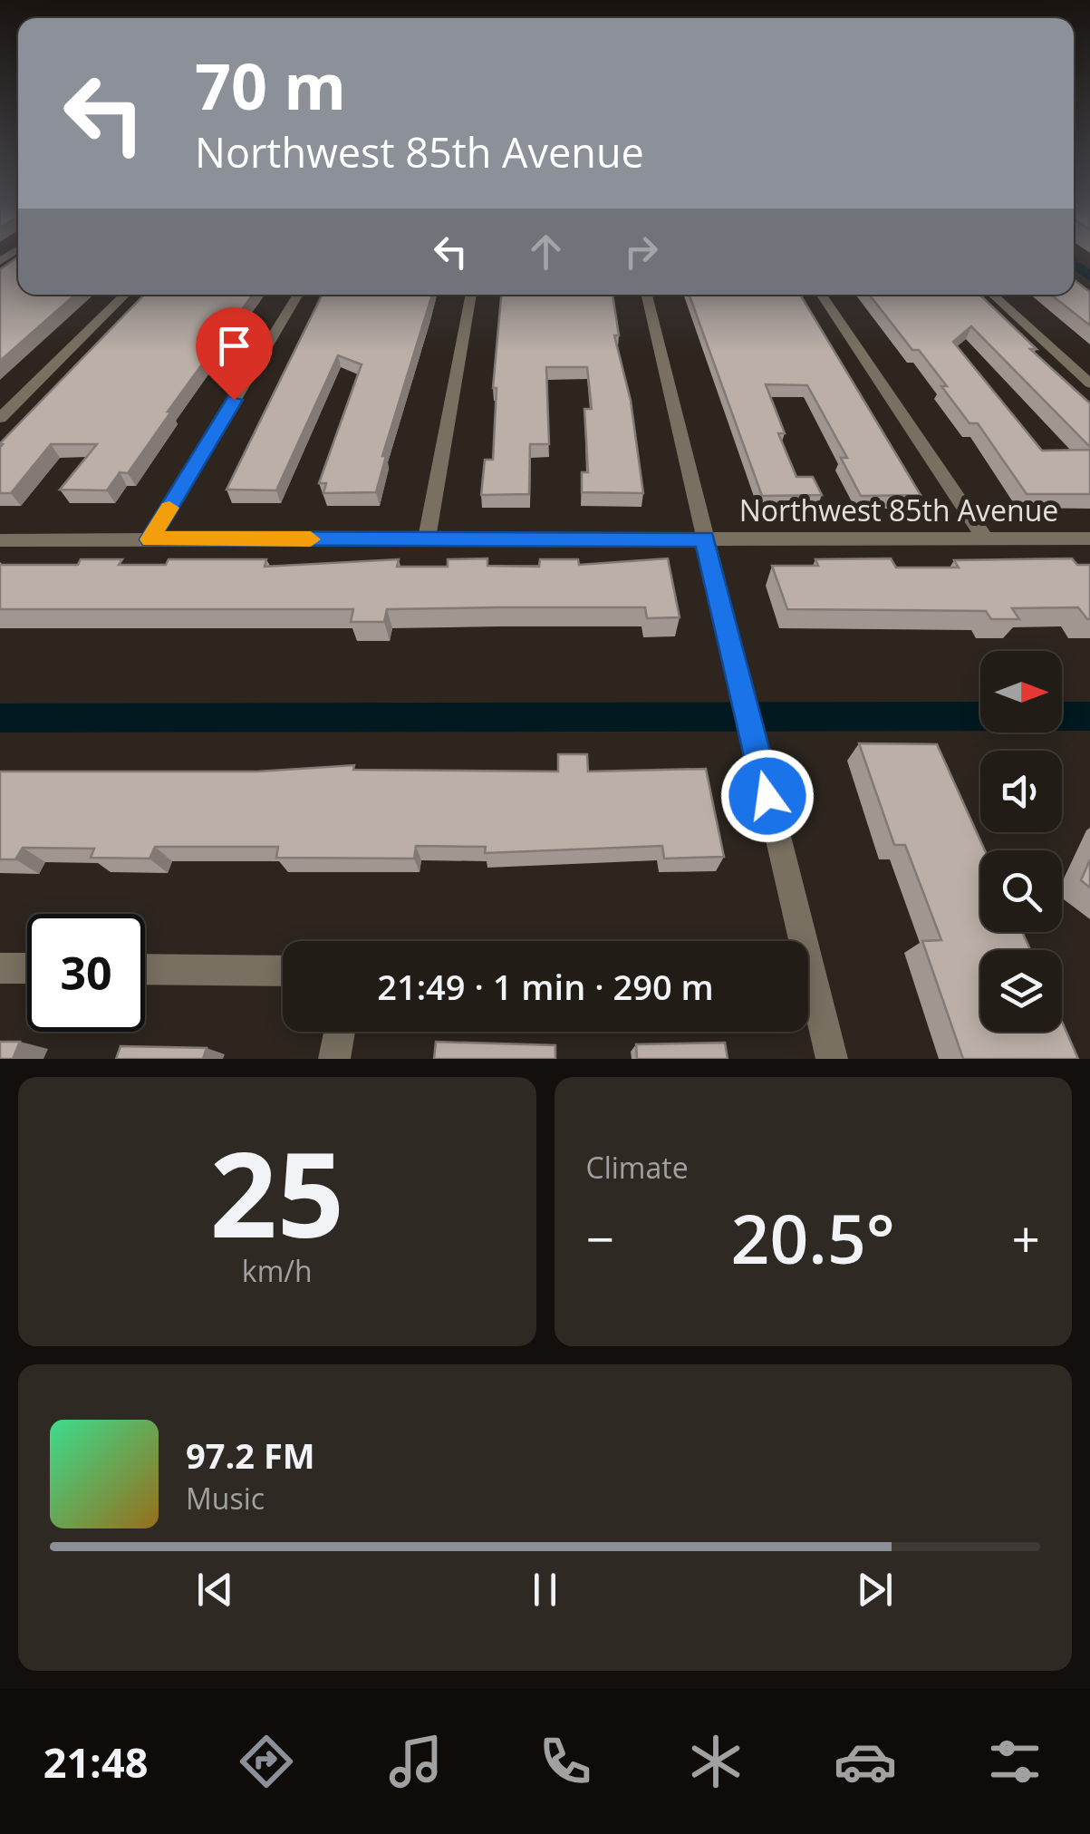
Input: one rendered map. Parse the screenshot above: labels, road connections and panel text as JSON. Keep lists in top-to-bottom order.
{
  "streets": {
    "street": ["Northwest 85th Avenue"]
  },
  "north": "right",
  "page": {
    "turn": ["70 m", "Northwest 85th Avenue"],
    "limit": "30",
    "trip": "21:49 · 1 min · 290 m",
    "tile": [
      ["25", "km/h"],
      "Climate"
    ],
    "heat": ["−", "20.5°", "+"],
    "song": ["97.2 FM", "Music"],
    "tabs": "21:48"
  }
}
